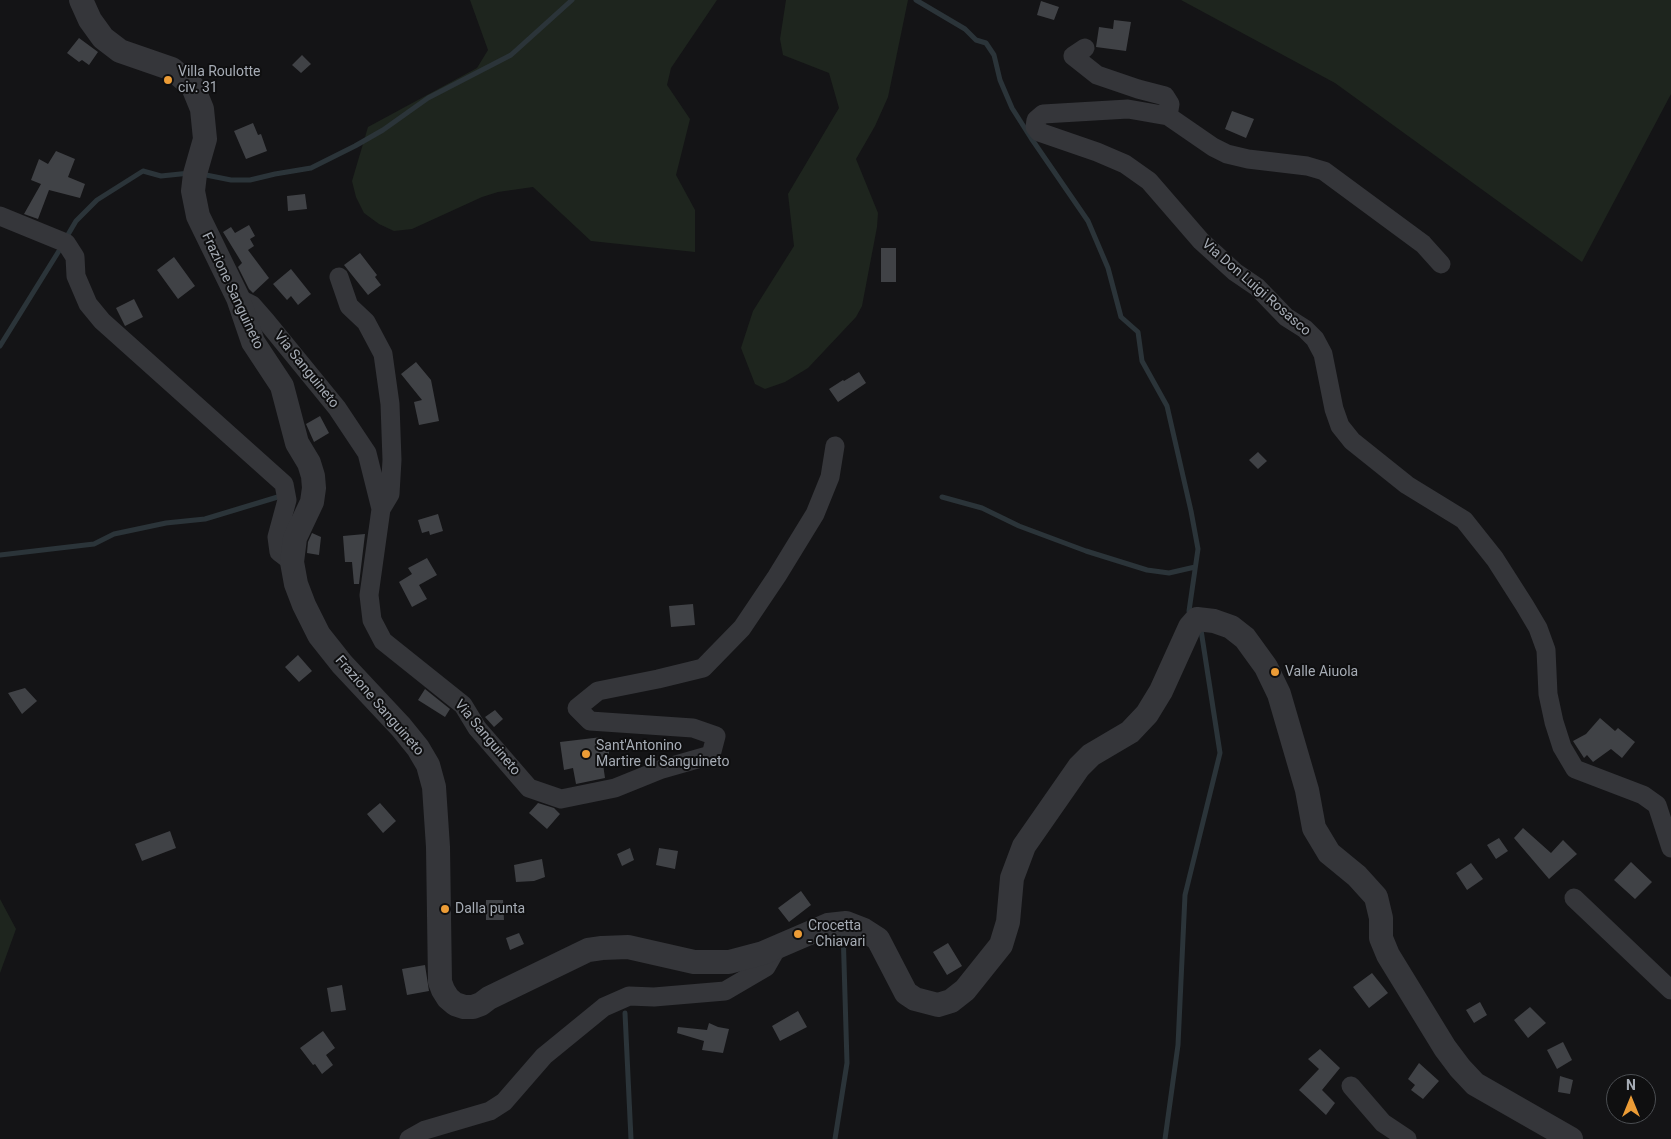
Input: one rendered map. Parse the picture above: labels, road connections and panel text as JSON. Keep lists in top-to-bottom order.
{
  "streets": {
    "street": ["Via Don Luigi Rosasco", "Frazione Sanguineto", "Via Sanguineto"]
  },
  "crossings": [
    ["Frazione Sanguineto", "Via Sanguineto"]
  ],
  "places": [
    "Villa Roulotte civ. 31",
    "Valle Aiuola",
    "Sant'Antonino Martire di Sanguineto",
    "Dalla punta",
    "Crocetta - Chiavari"
  ],
  "north": "top"
}
